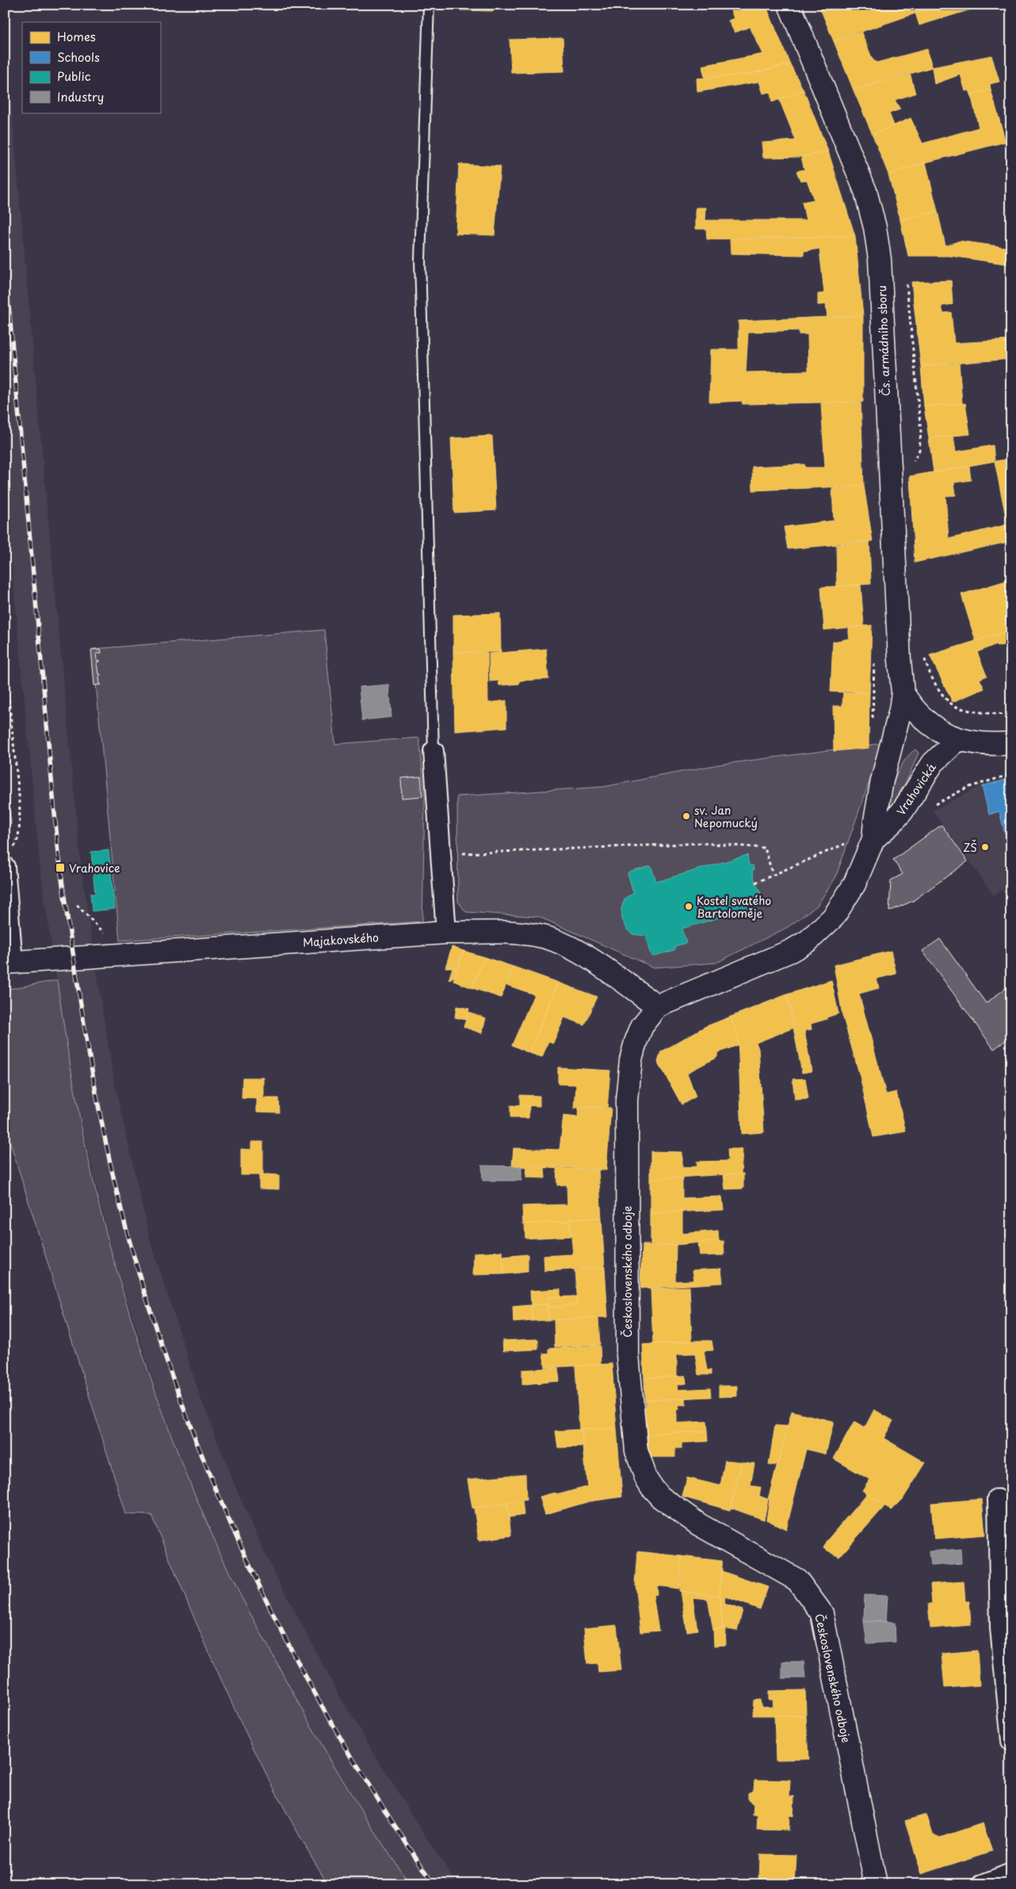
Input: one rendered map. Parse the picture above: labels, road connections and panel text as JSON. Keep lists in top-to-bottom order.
{
  "streets": {
    "street": [
      "Čs. armádního sboru",
      "Vrahovická",
      "Majakovského",
      "Československého odboje"
    ]
  },
  "crossings": [
    ["Čs. armádního sboru", "Československého odboje"],
    ["Vrahovická", "Československého odboje"],
    ["Majakovského", "Československého odboje"]
  ],
  "places": {
    "other": ["sv. Jan Nepomucký", "ZŠ", "Kostel svatého Bartoloměje"],
    "transit": ["Vrahovice"]
  },
  "legend": [
    "Homes",
    "Schools",
    "Public",
    "Industry"
  ]
}
